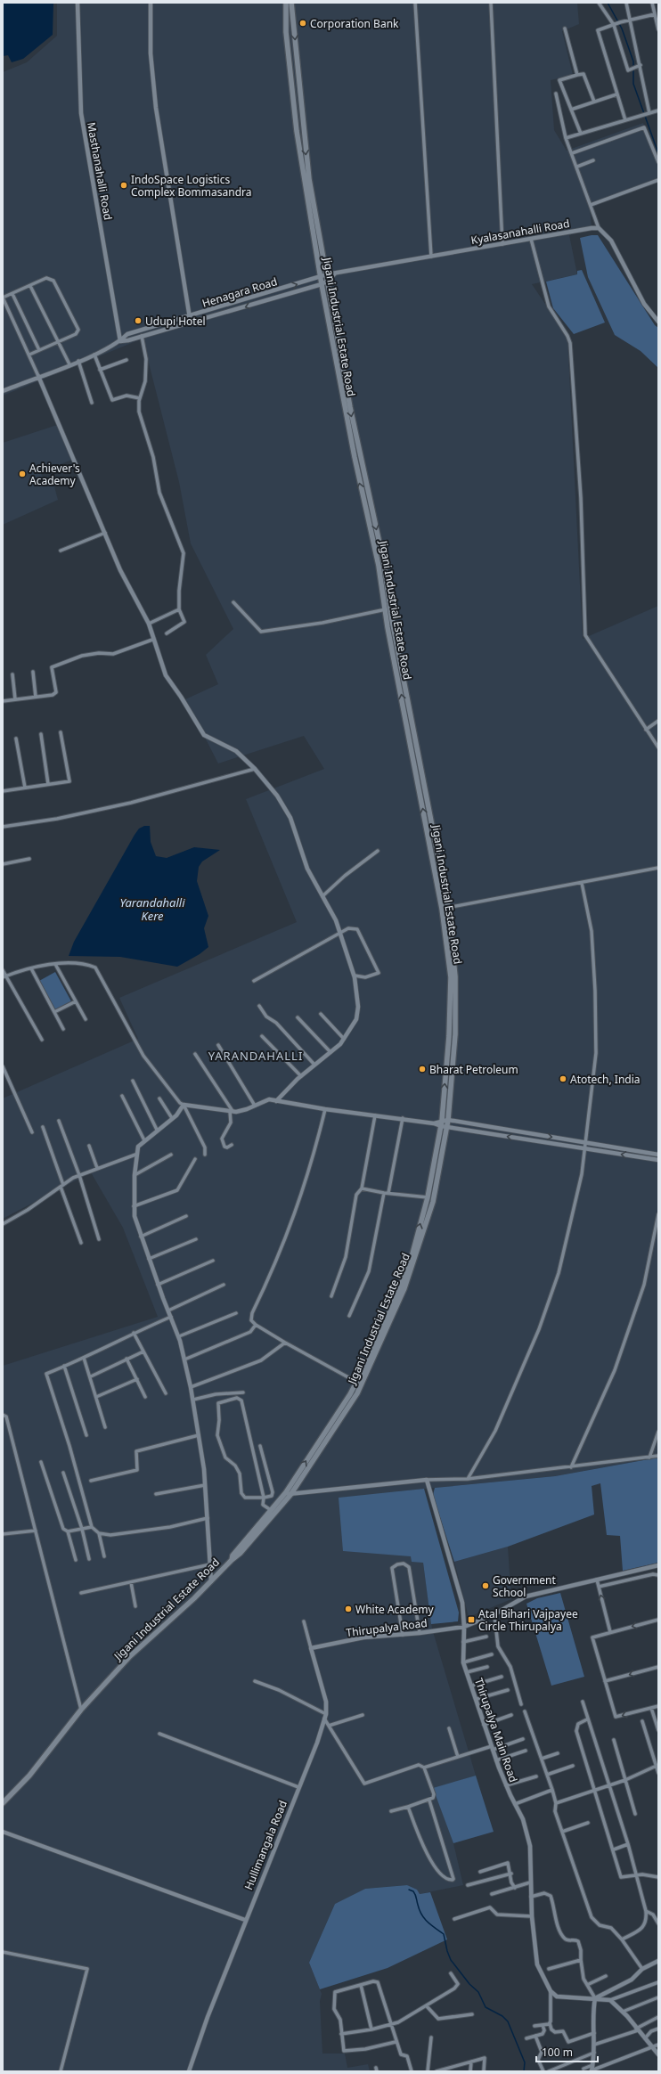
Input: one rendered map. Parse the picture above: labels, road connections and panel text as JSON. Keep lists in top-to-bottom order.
{
  "streets": {
    "main road": ["Jigani Industrial Estate Road"],
    "street": [
      "Masthanahalli Road",
      "Kyalasanahalli Road",
      "Henagara Road",
      "Thirupalya Road",
      "Thirupalya Main Road",
      "Hullimangala Road"
    ]
  },
  "crossings": [
    ["Masthanahalli Road", "Henagara Road"],
    ["Kyalasanahalli Road", "Henagara Road"],
    ["Kyalasanahalli Road", "Jigani Industrial Estate Road"],
    ["Henagara Road", "Jigani Industrial Estate Road"],
    ["Thirupalya Road", "Thirupalya Main Road"],
    ["Thirupalya Road", "Hullimangala Road"]
  ],
  "districts": ["YARANDAHALLI"],
  "water": ["Yarandahalli Kere"],
  "places": {
    "other": [
      "Corporation Bank",
      "IndoSpace Logistics Complex Bommasandra",
      "Udupi Hotel",
      "Achiever's Academy",
      "Bharat Petroleum",
      "Atotech, India",
      "Government School",
      "White Academy"
    ],
    "transit": ["Atal Bihari Vajpayee Circle Thirupalya"]
  },
  "scale_bar": "100 m"
}
